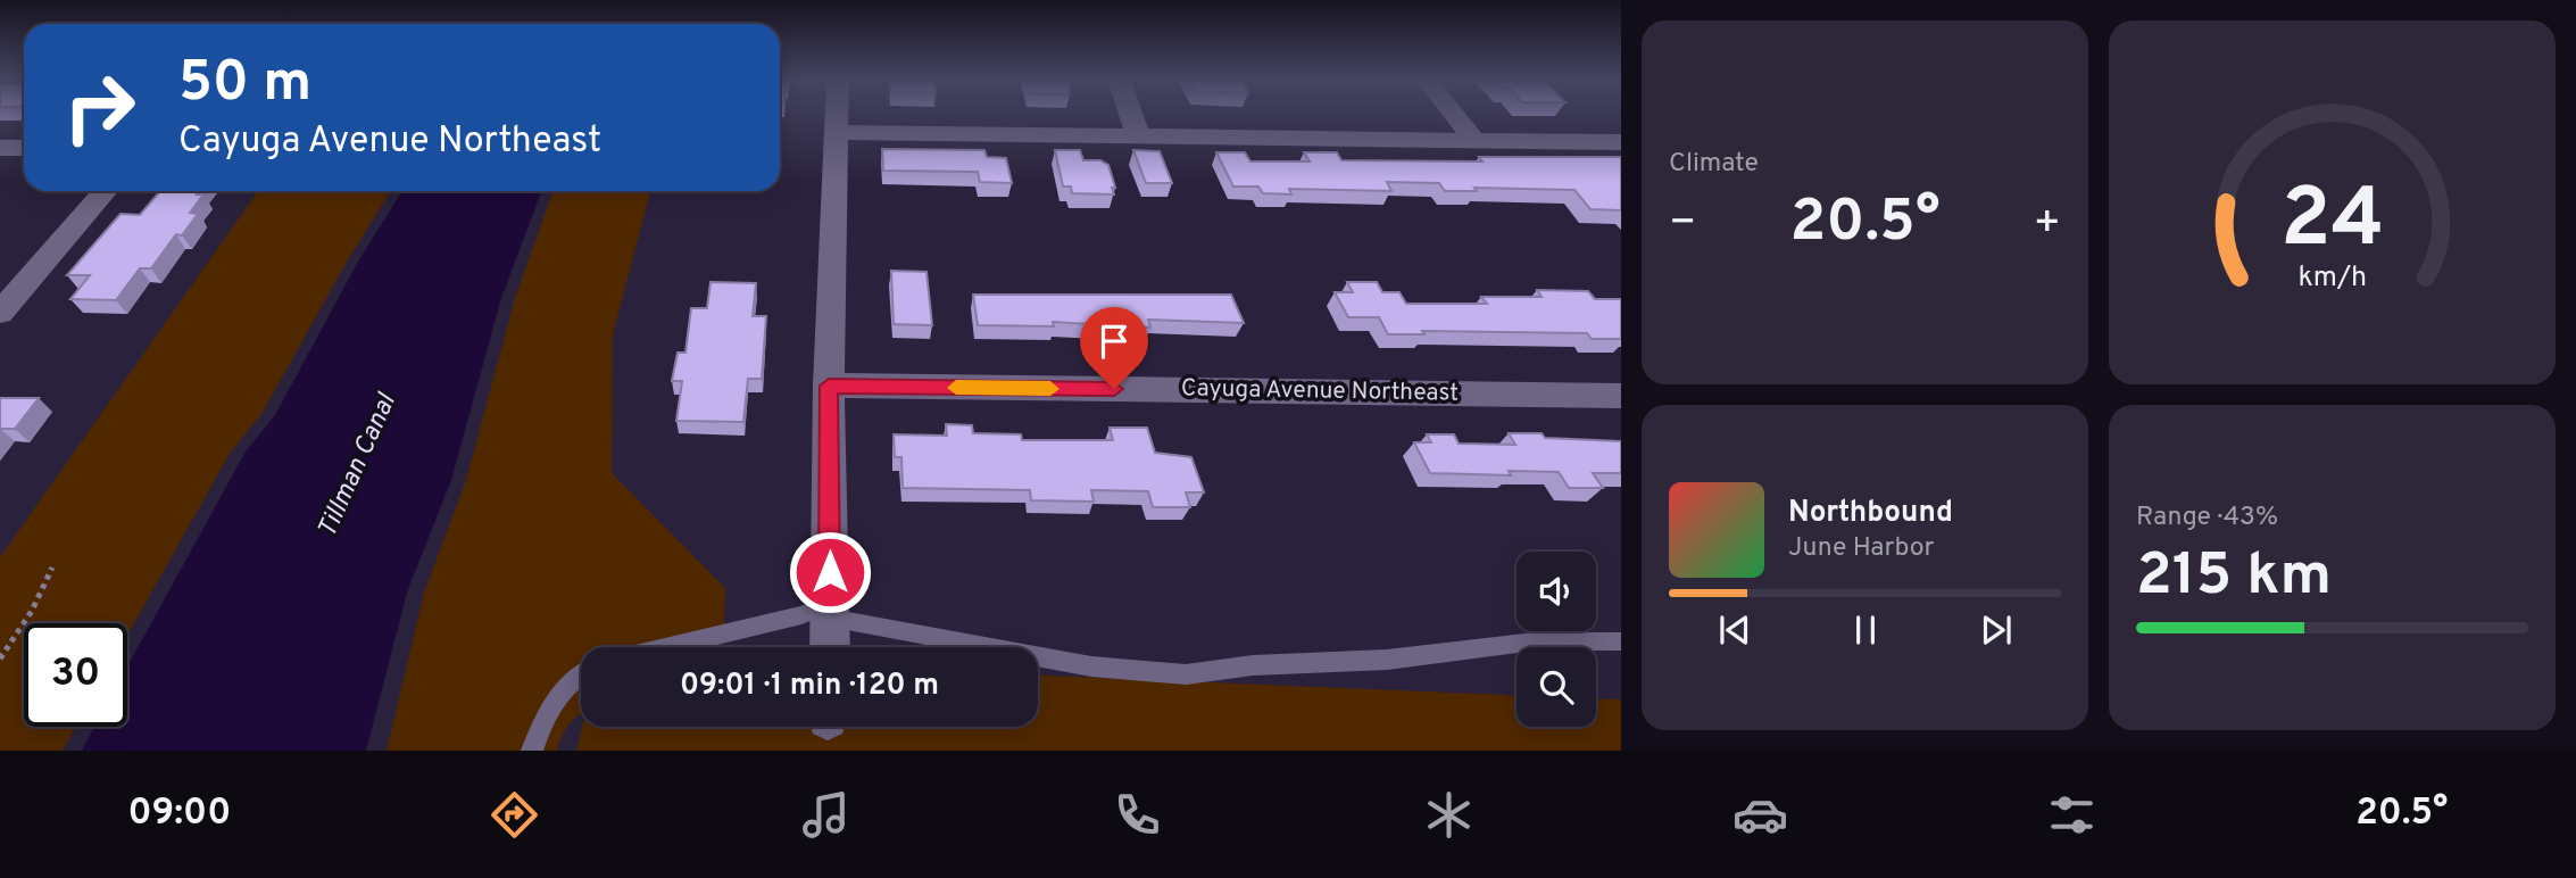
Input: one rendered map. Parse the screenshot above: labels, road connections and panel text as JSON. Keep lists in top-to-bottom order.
{
  "streets": {
    "street": ["Cayuga Avenue Northeast"]
  },
  "water": ["Tillman Canal"],
  "page": {
    "tile": [
      "Climate",
      ["Range · 43%", "215 km"]
    ],
    "turn": ["50 m", "Cayuga Avenue Northeast"],
    "heat": ["−", "20.5°", "+"],
    "song": ["Northbound", "June Harbor"],
    "limit": "30",
    "trip": "09:01 · 1 min · 120 m",
    "tabs": ["09:00", "20.5°"],
    "gauge": ["24", "km/h"]
  }
}
